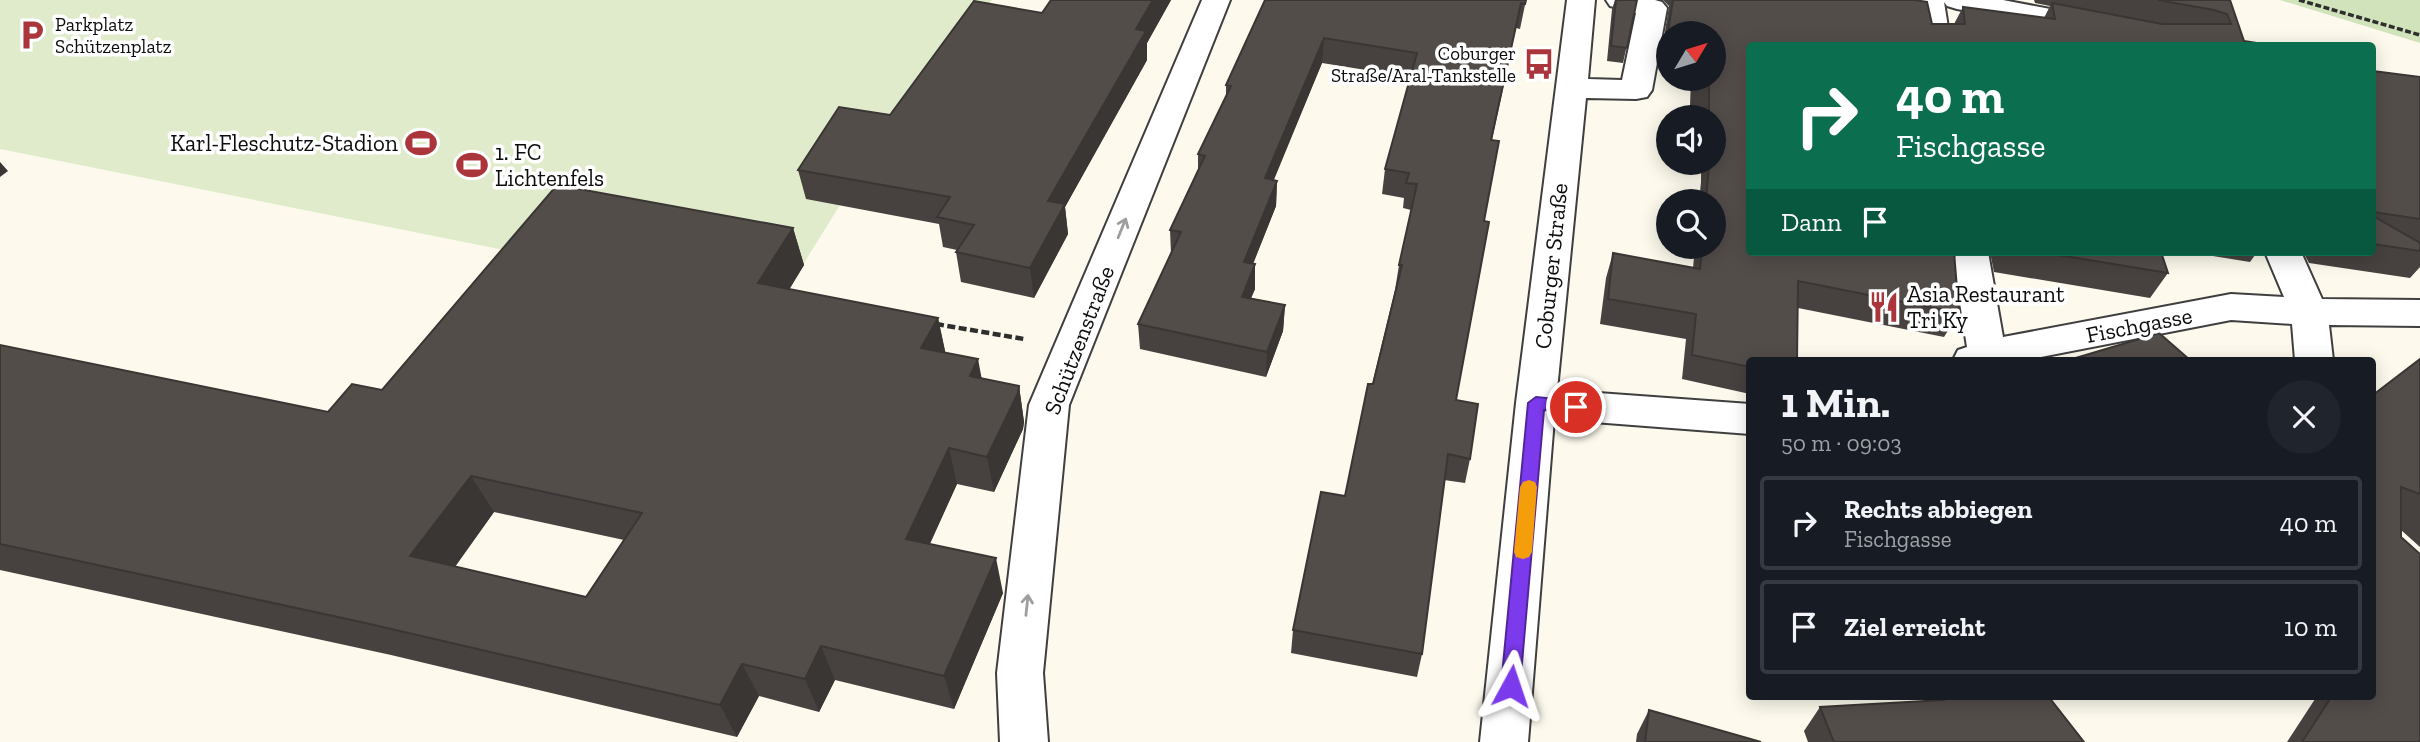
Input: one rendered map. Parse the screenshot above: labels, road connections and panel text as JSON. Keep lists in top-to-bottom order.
{
  "streets": {
    "street": ["Coburger Straße", "Fischgasse", "Schützenstraße"]
  },
  "one_way": ["Schützenstraße"],
  "places": {
    "parking": ["Parkplatz Schützenplatz"],
    "bus stop": ["Coburger Straße/Aral-Tankstelle"],
    "sports": ["Karl-Fleschutz-Stadion", "1. FC Lichtenfels"],
    "restaurant": ["Asia Restaurant Tri Ky"]
  },
  "north": "top right",
  "page": {
    "turn": ["40 m", "Fischgasse"],
    "then": "Dann",
    "heading": ["1 Min.", "50 m · 09:03"],
    "list": [
      {
        "name": "Rechts abbiegen",
        "note": "Fischgasse",
        "value": "40 m"
      },
      {
        "name": "Ziel erreicht",
        "value": "10 m"
      }
    ]
  }
}
